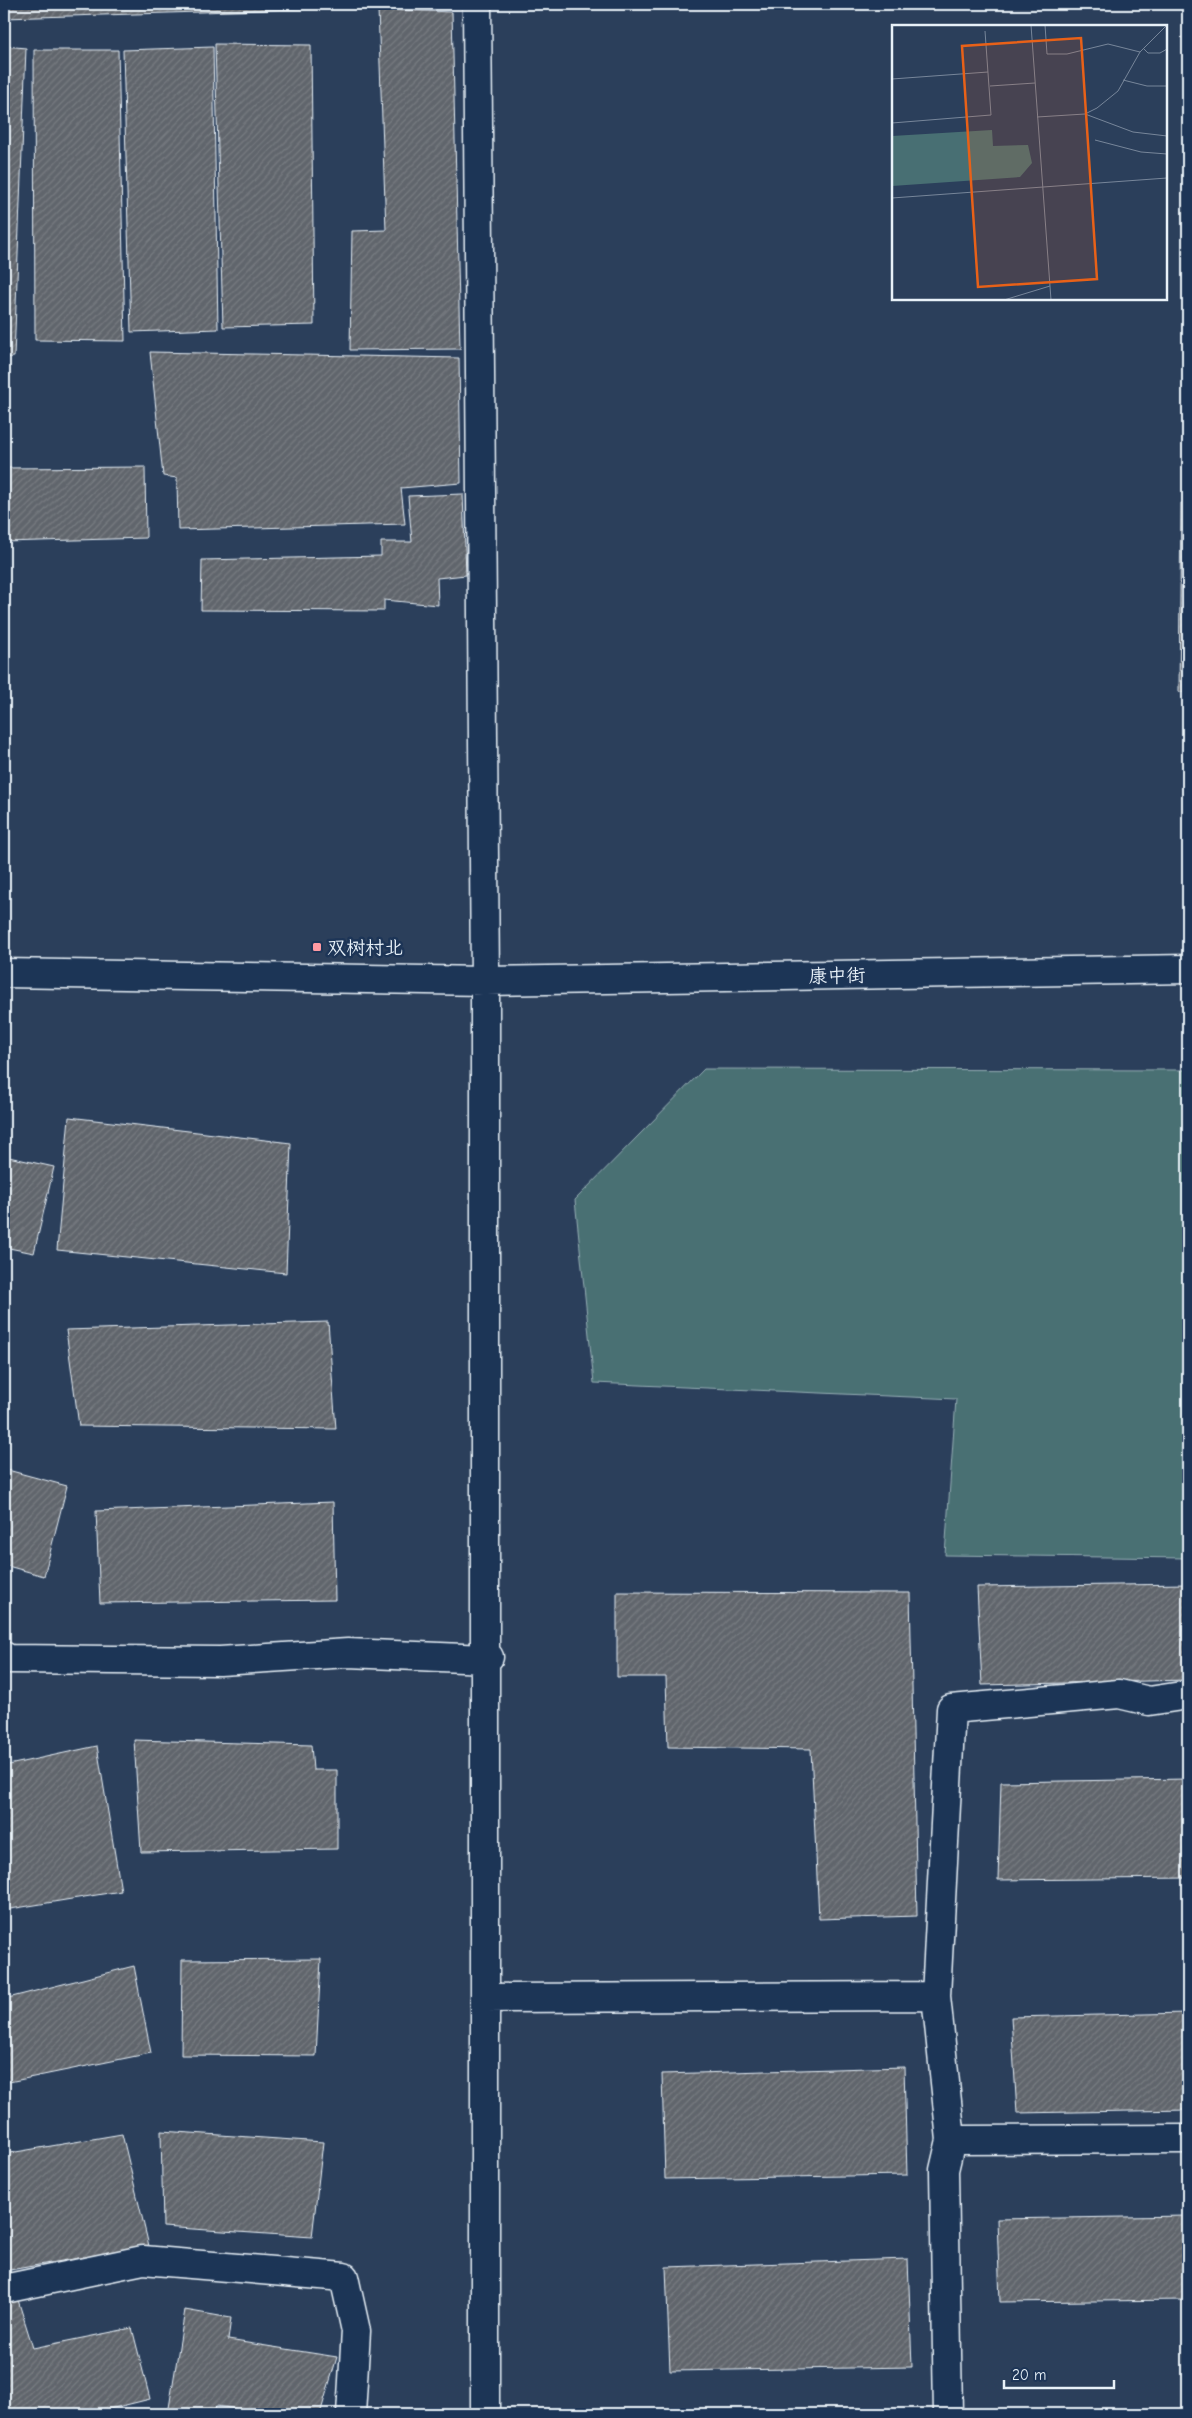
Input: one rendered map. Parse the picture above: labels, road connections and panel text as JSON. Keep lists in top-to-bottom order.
{
  "streets": {
    "street": ["康中街"]
  },
  "places": {
    "transit": ["双树村北"]
  },
  "scale_bar": "20 m"
}
